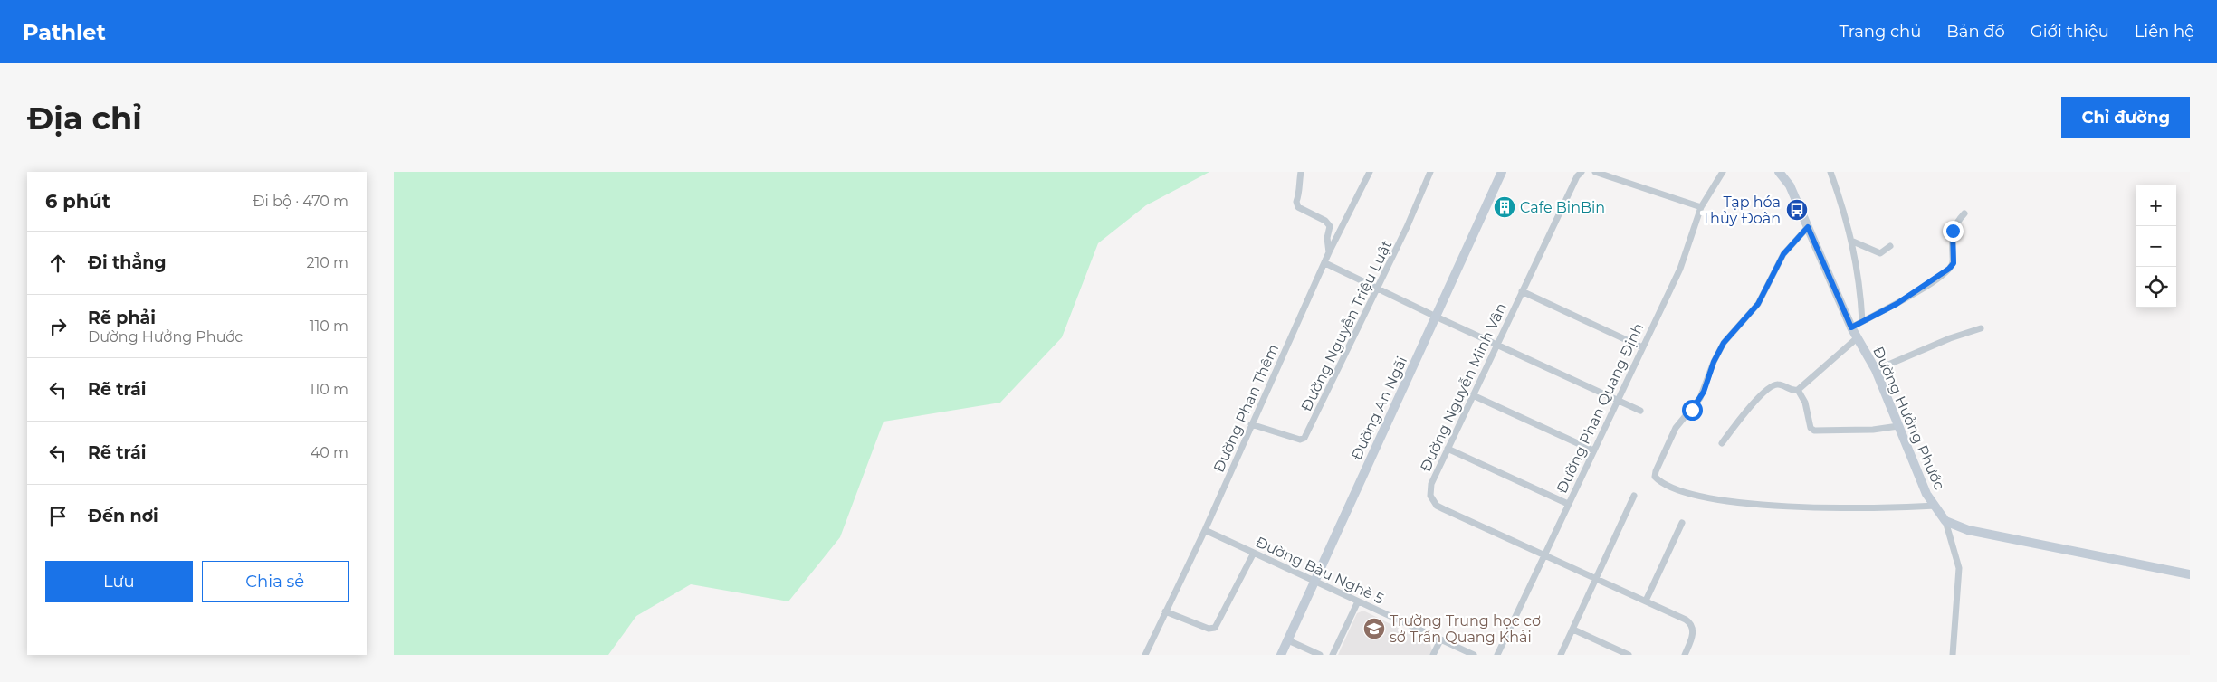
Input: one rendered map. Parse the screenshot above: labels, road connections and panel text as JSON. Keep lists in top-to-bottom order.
{
  "streets": {
    "main road": ["Đường An Ngãi", "Đường Hưởng Phước"],
    "street": [
      "Đường Nguyễn Triệu Luật",
      "Đường Nguyễn Minh Vân",
      "Đường Phan Thêm",
      "Đường Phan Quang Định",
      "Đường Bàu Nghè 5"
    ]
  },
  "crossings": [
    ["Đường Nguyễn Triệu Luật", "Đường Phan Thêm"],
    ["Đường Nguyễn Minh Vân", "Đường Phan Quang Định"],
    ["Đường Phan Thêm", "Đường Bàu Nghè 5"],
    ["Đường An Ngãi", "Đường Bàu Nghè 5"]
  ],
  "places": {
    "building": ["Cafe BinBin"],
    "bus stop": ["Tạp hóa Thủy Đoàn"],
    "school or university": ["Trường Trung học cơ sở Trần Quang Khải"]
  },
  "page": {
    "header": "Pathlet",
    "nav": [
      "Trang chủ",
      "Bản đồ",
      "Giới thiệu",
      "Liên hệ"
    ],
    "buttons": [
      "Chỉ đường",
      ["Lưu", "Chia sẻ"]
    ],
    "title": "Địa chỉ",
    "heading": ["6 phút", "Đi bộ · 470 m"],
    "map_buttons": ["+", "−"],
    "list": [
      ["Đi thẳng", "210 m"],
      ["Rẽ phải", "Đường Hưởng Phước", "110 m"],
      ["Rẽ trái", "110 m"],
      ["Rẽ trái", "40 m"],
      "Đến nơi"
    ]
  }
}
